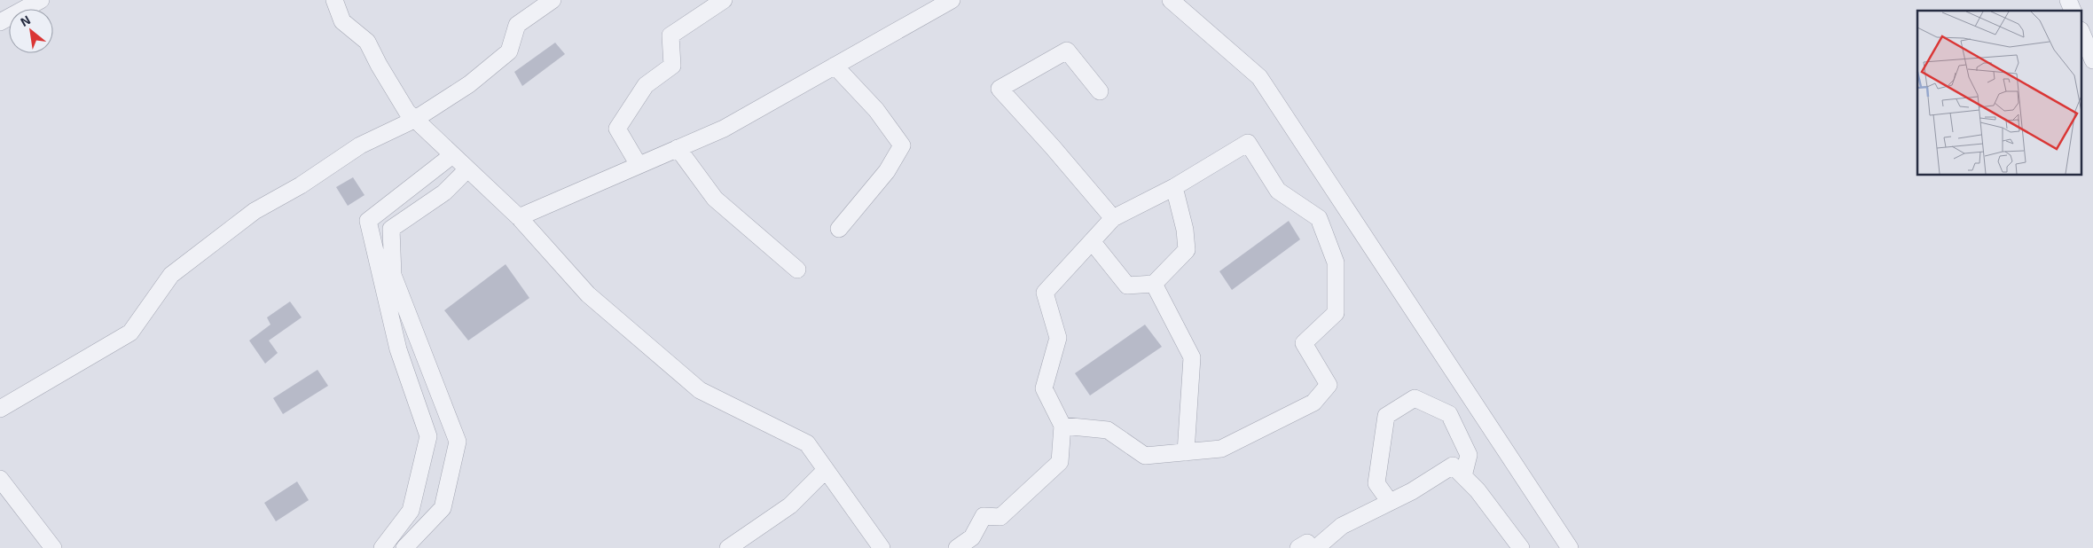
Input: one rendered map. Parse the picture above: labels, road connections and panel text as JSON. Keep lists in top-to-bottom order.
{
  "north": "top left"
}
